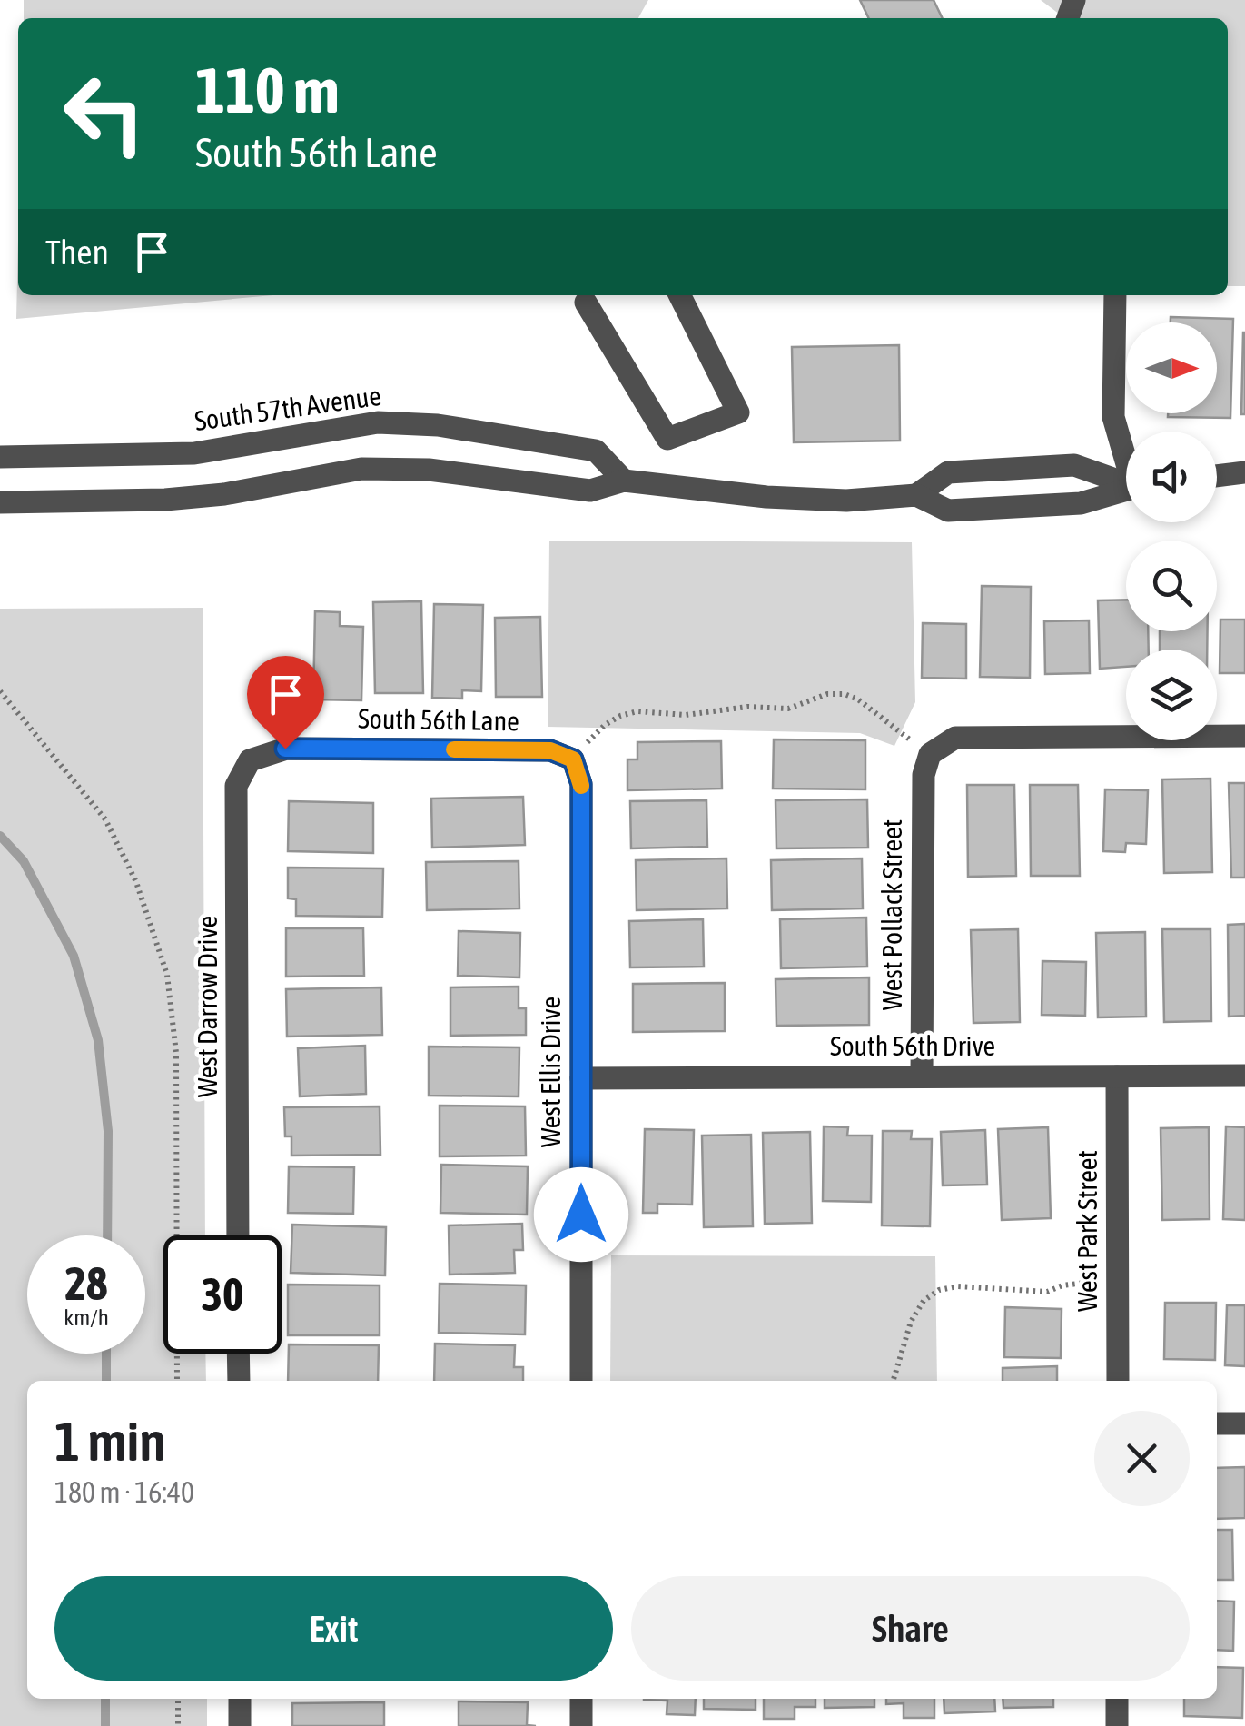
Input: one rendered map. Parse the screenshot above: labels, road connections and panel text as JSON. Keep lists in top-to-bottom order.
{
  "streets": {
    "street": [
      "South 57th Avenue",
      "South 56th Lane",
      "West Pollack Street",
      "West Darrow Drive",
      "South 56th Drive",
      "West Ellis Drive",
      "West Park Street"
    ]
  },
  "crossings": [
    ["South 56th Lane", "West Darrow Drive"],
    ["South 56th Lane", "West Ellis Drive"],
    ["West Pollack Street", "South 56th Drive"],
    ["South 56th Drive", "West Ellis Drive"],
    ["South 56th Drive", "West Park Street"]
  ],
  "north": "right",
  "page": {
    "turn": ["110 m", "South 56th Lane"],
    "then": "Then",
    "speed": "28 km/h",
    "limit": "30",
    "heading": ["1 min", "180 m · 16:40"],
    "buttons": ["Exit", "Share"]
  }
}
